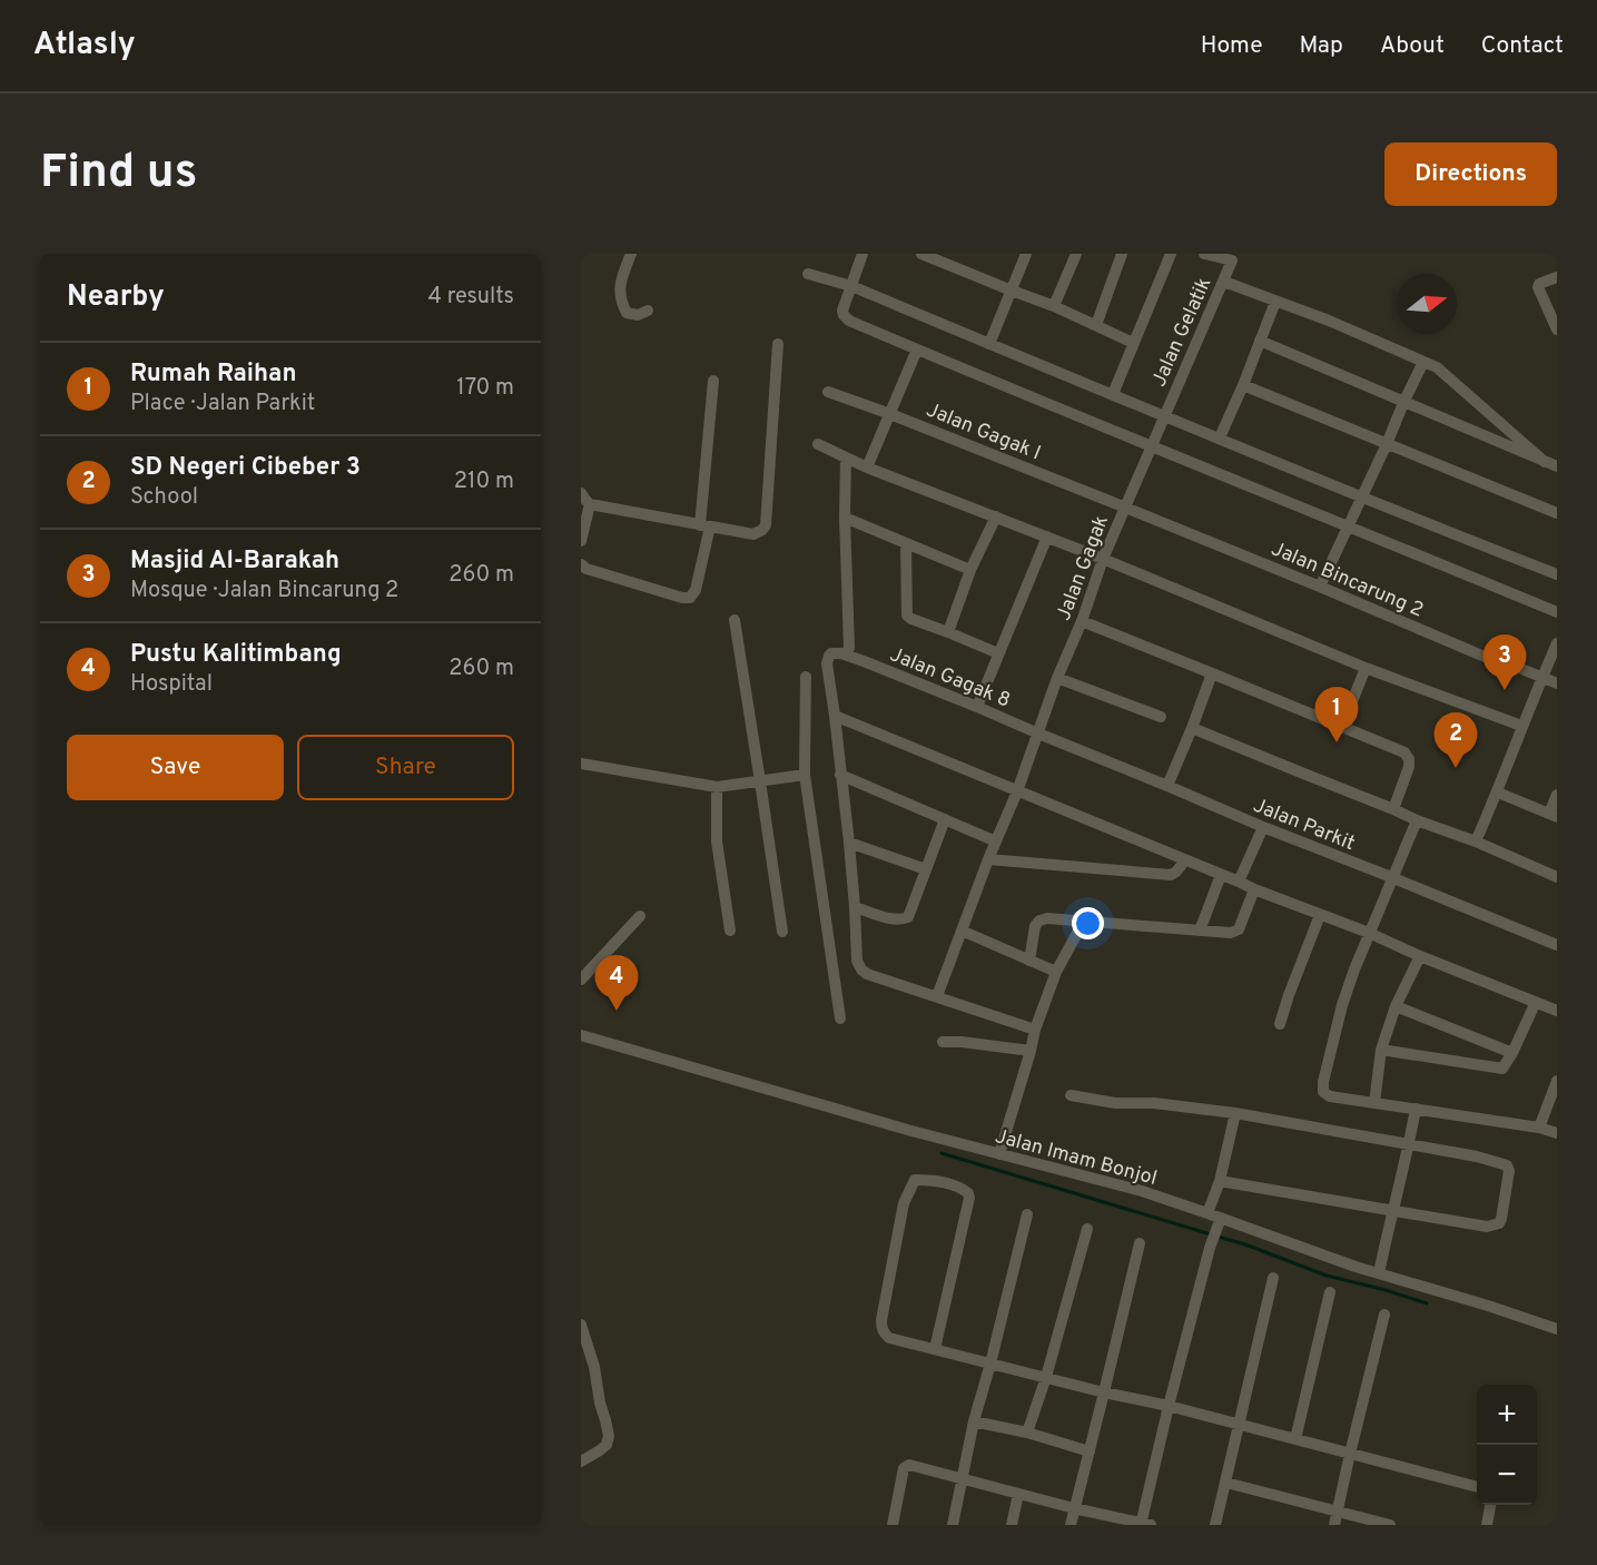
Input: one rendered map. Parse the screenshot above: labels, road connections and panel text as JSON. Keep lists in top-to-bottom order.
{
  "streets": {
    "street": [
      "Jalan Gelatik",
      "Jalan Gagak I",
      "Jalan Gagak",
      "Jalan Bincarung 2",
      "Jalan Gagak 8",
      "Jalan Parkit",
      "Jalan Imam Bonjol"
    ]
  },
  "crossings": [
    ["Jalan Gelatik", "Jalan Gagak"],
    ["Jalan Gagak I", "Jalan Gagak"],
    ["Jalan Gagak I", "Jalan Bincarung 2"],
    ["Jalan Gagak", "Jalan Bincarung 2"],
    ["Jalan Gagak", "Jalan Gagak 8"],
    ["Jalan Gagak", "Jalan Parkit"],
    ["Jalan Gagak 8", "Jalan Parkit"]
  ],
  "north": "right",
  "page": {
    "header": "Atlasly",
    "nav": [
      "Home",
      "Map",
      "About",
      "Contact"
    ],
    "buttons": [
      "Directions",
      ["Save", "Share"]
    ],
    "title": "Find us",
    "heading": ["Nearby", "4 results"],
    "list": [
      {
        "mark": "1",
        "name": "Rumah Raihan",
        "note": "Place · Jalan Parkit",
        "value": "170 m"
      },
      {
        "mark": "2",
        "name": "SD Negeri Cibeber 3",
        "note": "School",
        "value": "210 m"
      },
      {
        "mark": "3",
        "name": "Masjid Al-Barakah",
        "note": "Mosque · Jalan Bincarung 2",
        "value": "260 m"
      },
      {
        "mark": "4",
        "name": "Pustu Kalitimbang",
        "note": "Hospital",
        "value": "260 m"
      }
    ],
    "pins": [
      "3",
      "1",
      "2",
      "4"
    ],
    "map_buttons": ["+", "−"]
  }
}
